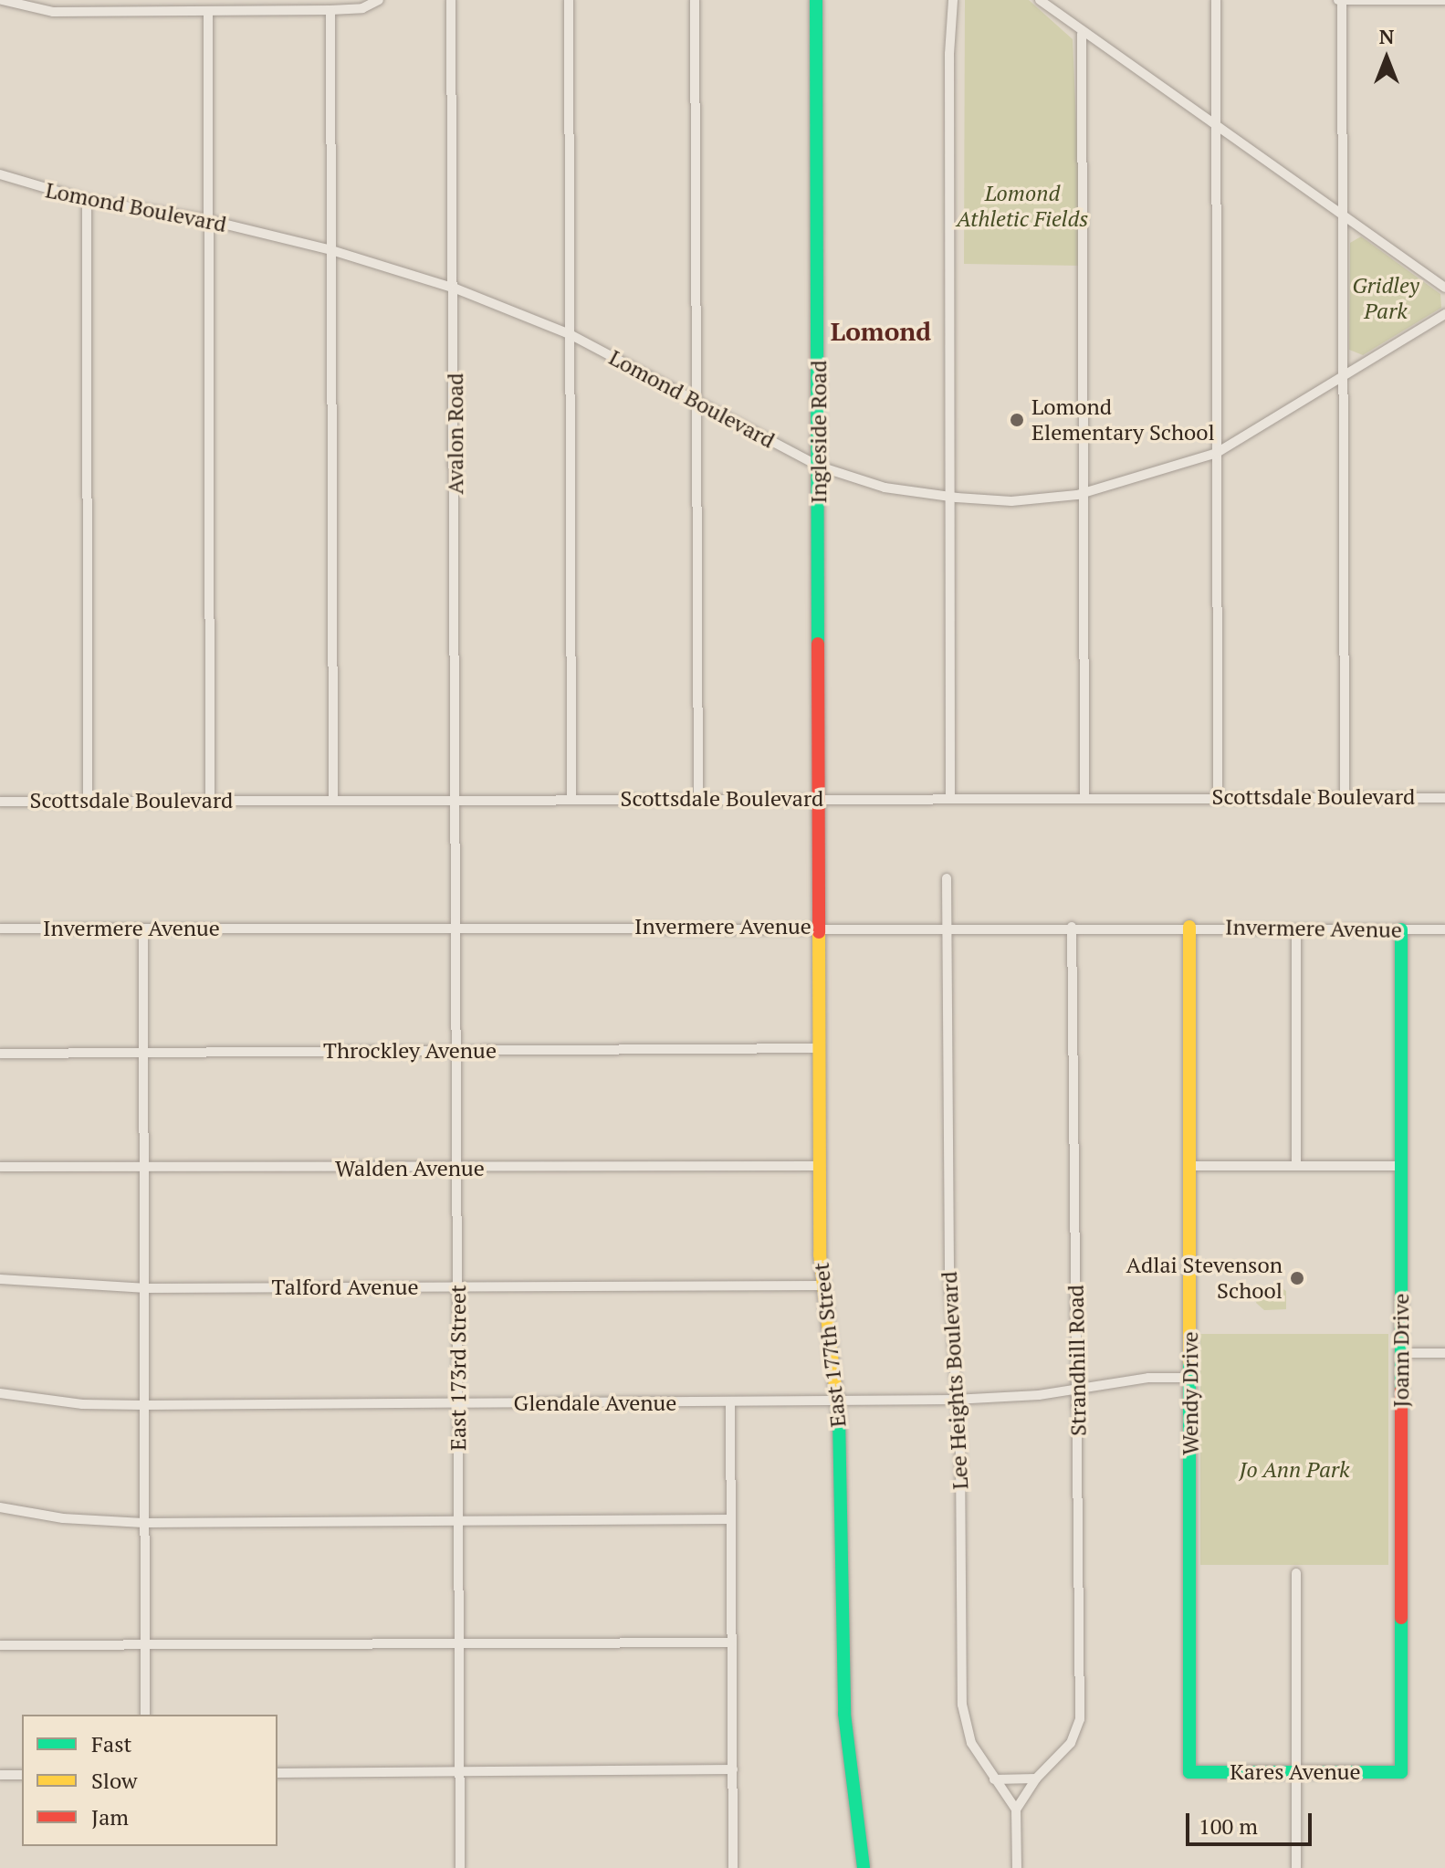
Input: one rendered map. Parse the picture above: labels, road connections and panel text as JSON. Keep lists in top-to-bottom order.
{
  "streets": {
    "street": [
      "Lomond Boulevard",
      "Ingleside Road",
      "Avalon Road",
      "Scottsdale Boulevard",
      "Invermere Avenue",
      "Throckley Avenue",
      "Walden Avenue",
      "Talford Avenue",
      "East 177th Street",
      "Joann Drive",
      "Strandhill Road",
      "East 173rd Street",
      "Lee Heights Boulevard",
      "Wendy Drive",
      "Glendale Avenue",
      "Kares Avenue"
    ]
  },
  "crossings": [
    ["Lomond Boulevard", "Ingleside Road"],
    ["Lomond Boulevard", "Avalon Road"],
    ["Ingleside Road", "Scottsdale Boulevard"],
    ["Ingleside Road", "East 177th Street"],
    ["Avalon Road", "Scottsdale Boulevard"],
    ["Avalon Road", "East 173rd Street"],
    ["Invermere Avenue", "East 177th Street"],
    ["Invermere Avenue", "Joann Drive"],
    ["Invermere Avenue", "Strandhill Road"],
    ["Invermere Avenue", "East 173rd Street"],
    ["Invermere Avenue", "Lee Heights Boulevard"],
    ["Invermere Avenue", "Wendy Drive"],
    ["Throckley Avenue", "East 177th Street"],
    ["Throckley Avenue", "East 173rd Street"],
    ["Walden Avenue", "East 177th Street"],
    ["Walden Avenue", "East 173rd Street"],
    ["Talford Avenue", "East 177th Street"],
    ["Talford Avenue", "East 173rd Street"],
    ["East 177th Street", "Glendale Avenue"],
    ["Joann Drive", "Kares Avenue"],
    ["Strandhill Road", "Lee Heights Boulevard"],
    ["Strandhill Road", "Glendale Avenue"],
    ["East 173rd Street", "Glendale Avenue"],
    ["Lee Heights Boulevard", "Glendale Avenue"],
    ["Wendy Drive", "Glendale Avenue"],
    ["Wendy Drive", "Kares Avenue"]
  ],
  "districts": ["Lomond"],
  "parks": ["Lomond Athletic Fields", "Gridley Park", "Jo Ann Park"],
  "places": ["Lomond Elementary School", "Adlai Stevenson School"],
  "legend": ["Fast", "Slow", "Jam"],
  "scale_bar": "100 m",
  "north": "top"
}
